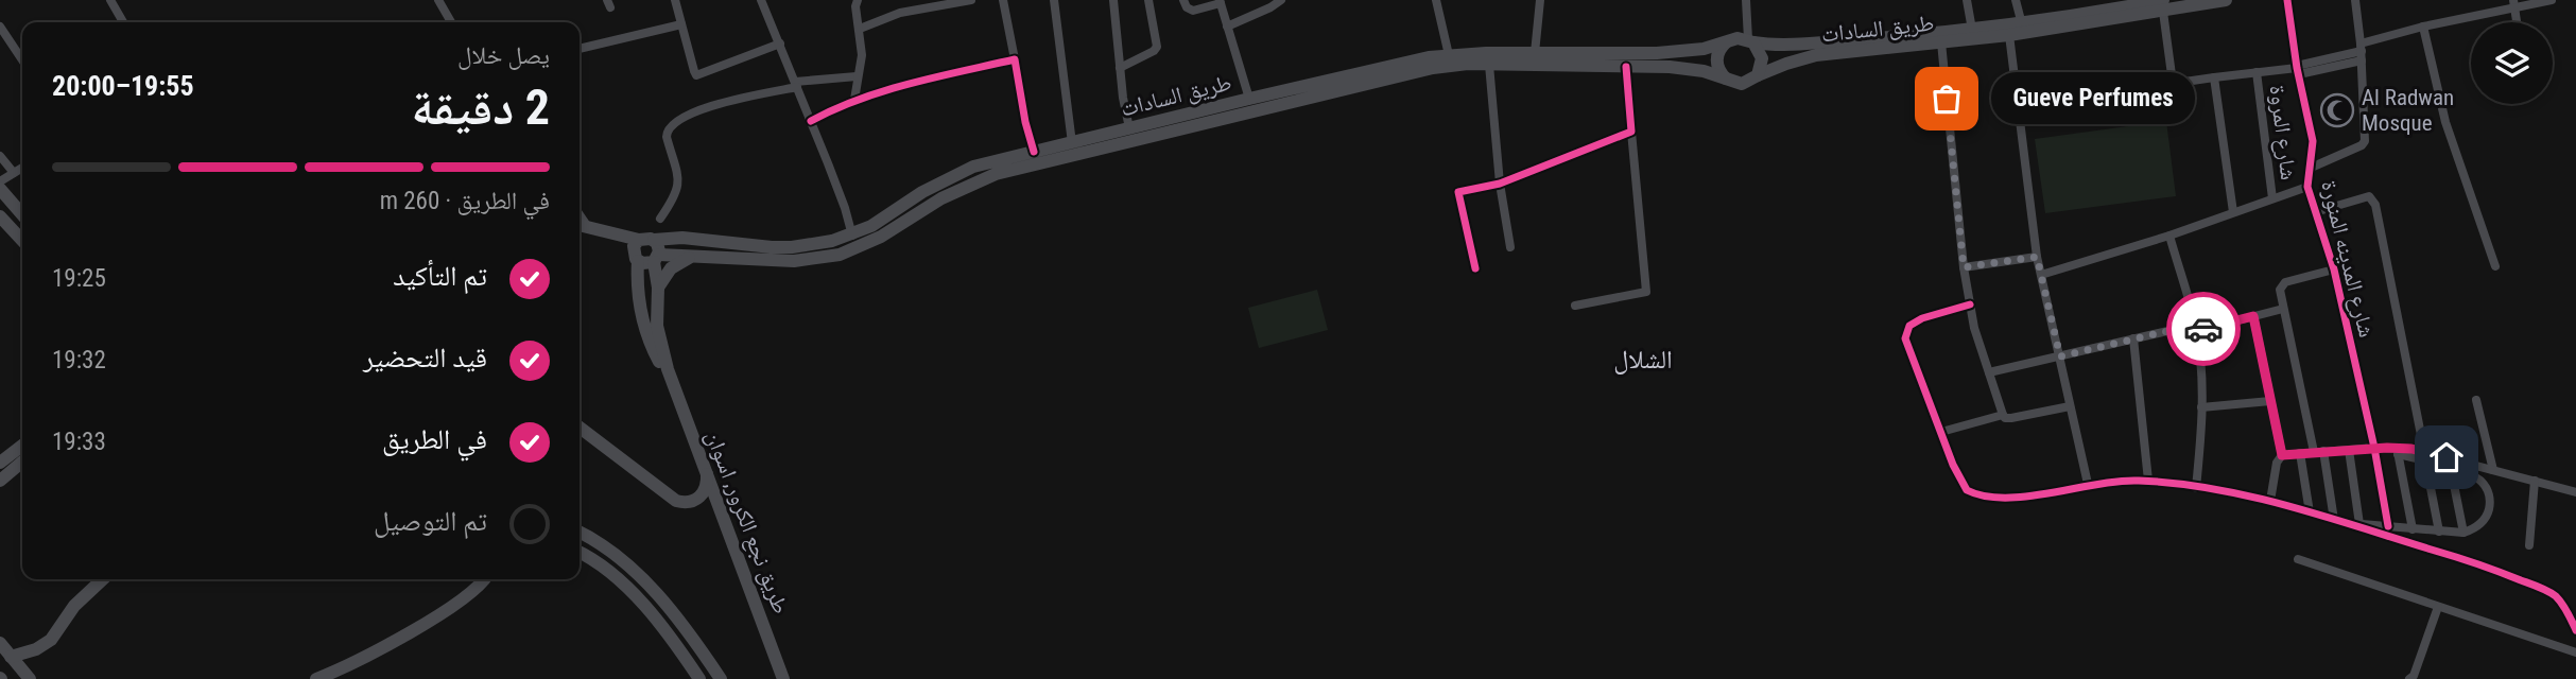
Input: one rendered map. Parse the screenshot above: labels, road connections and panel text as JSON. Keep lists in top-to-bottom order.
{
  "streets": {
    "main road": ["طريق السادات", "طريق نجع الكرور, اسوان"],
    "street": ["شارع المروة", "شارع المدينه المنورة"]
  },
  "crossings": [
    ["طريق السادات", "طريق نجع الكرور, اسوان"]
  ],
  "districts": ["الشلال"],
  "places": {
    "other": ["Gueve Perfumes"],
    "mosque": ["Al Radwan Mosque"]
  },
  "page": {
    "heading": ["2 دقيقة", "يصل خلال", "19:55–20:00"],
    "bubble": "Gueve Perfumes",
    "bar": "في الطريق · 260 m",
    "list": [
      ["تم التأكيد", "19:25"],
      ["قيد التحضير", "19:32"],
      ["في الطريق", "19:33"],
      "تم التوصيل"
    ]
  }
}
